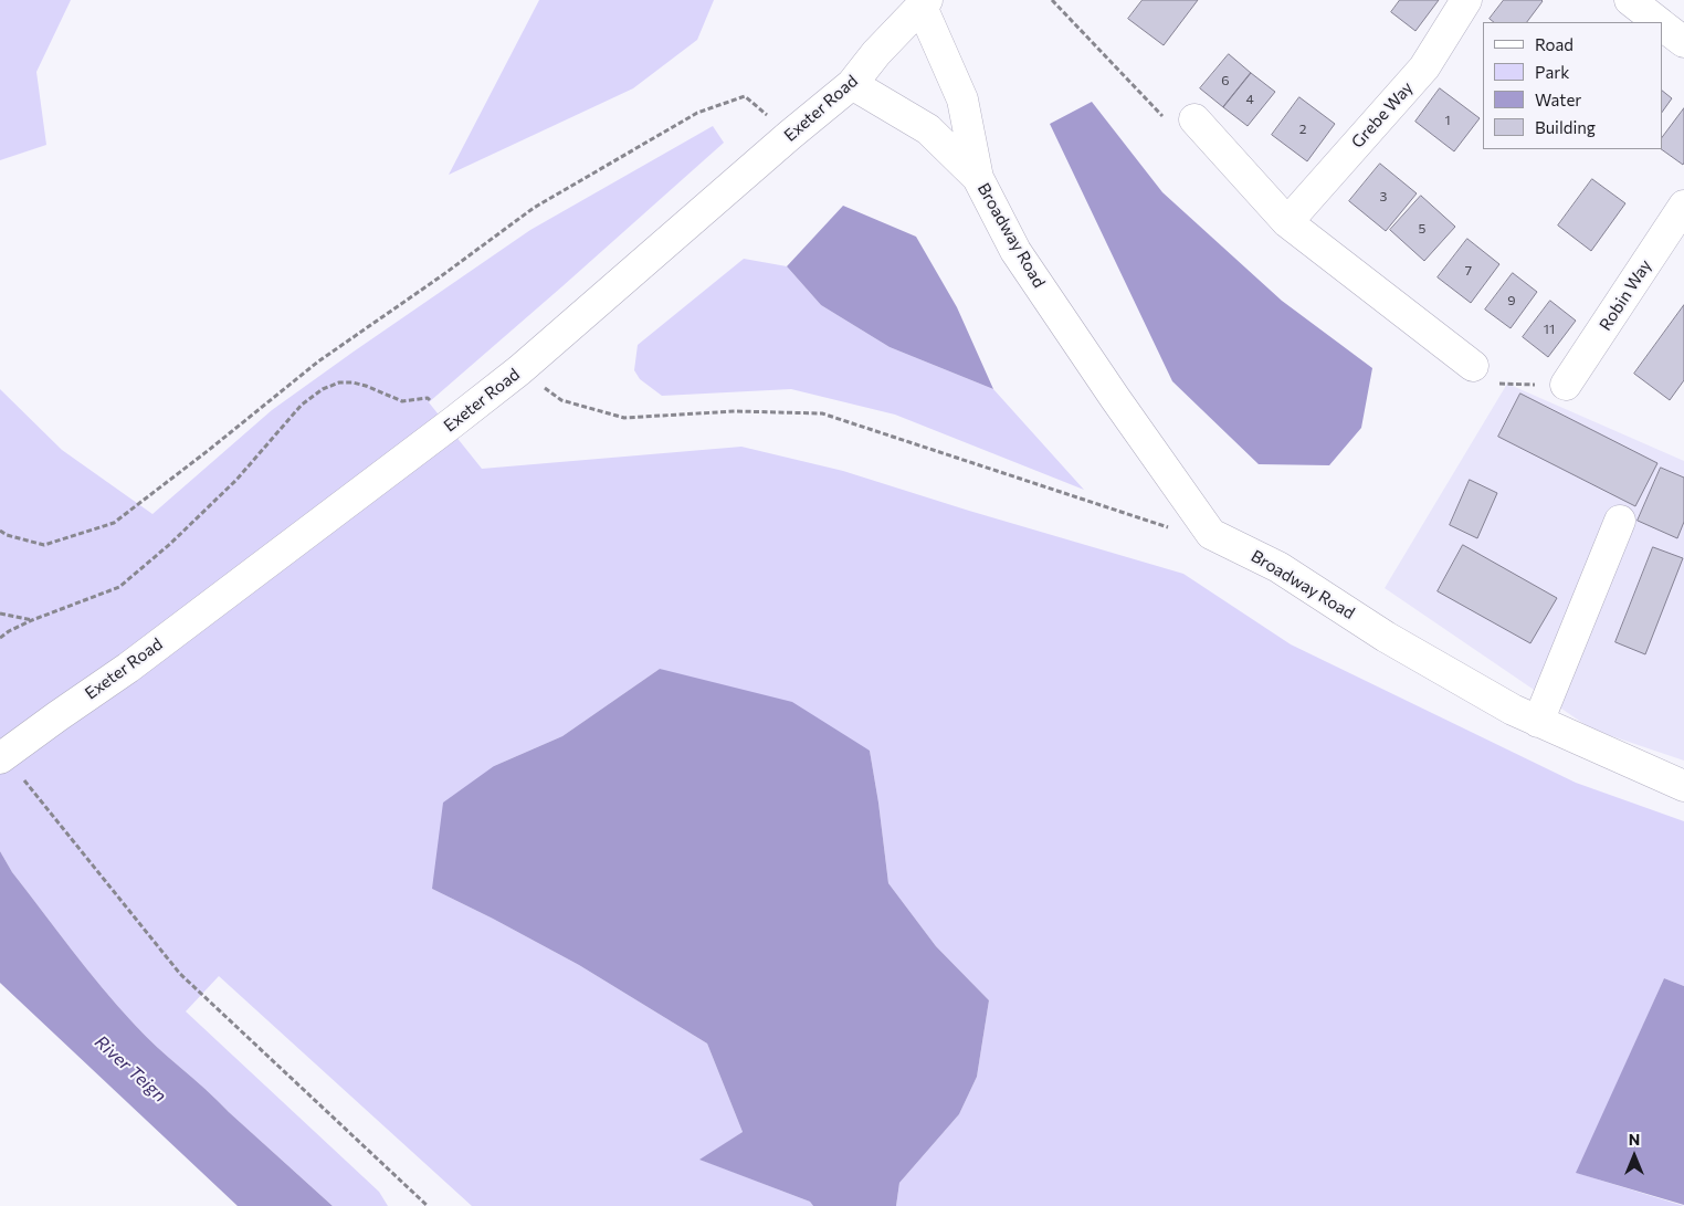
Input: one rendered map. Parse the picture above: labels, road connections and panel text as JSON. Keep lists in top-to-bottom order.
{
  "streets": {
    "street": [
      "Exeter Road",
      "Grebe Way",
      "Broadway Road",
      "Robin Way"
    ]
  },
  "crossings": [
    ["Exeter Road", "Broadway Road"]
  ],
  "water": ["River Teign"],
  "house_numbers": [
    "6",
    "4",
    "1",
    "2",
    "3",
    "5",
    "7",
    "9",
    "11"
  ],
  "legend": [
    "Road",
    "Park",
    "Water",
    "Building"
  ],
  "north": "top"
}
